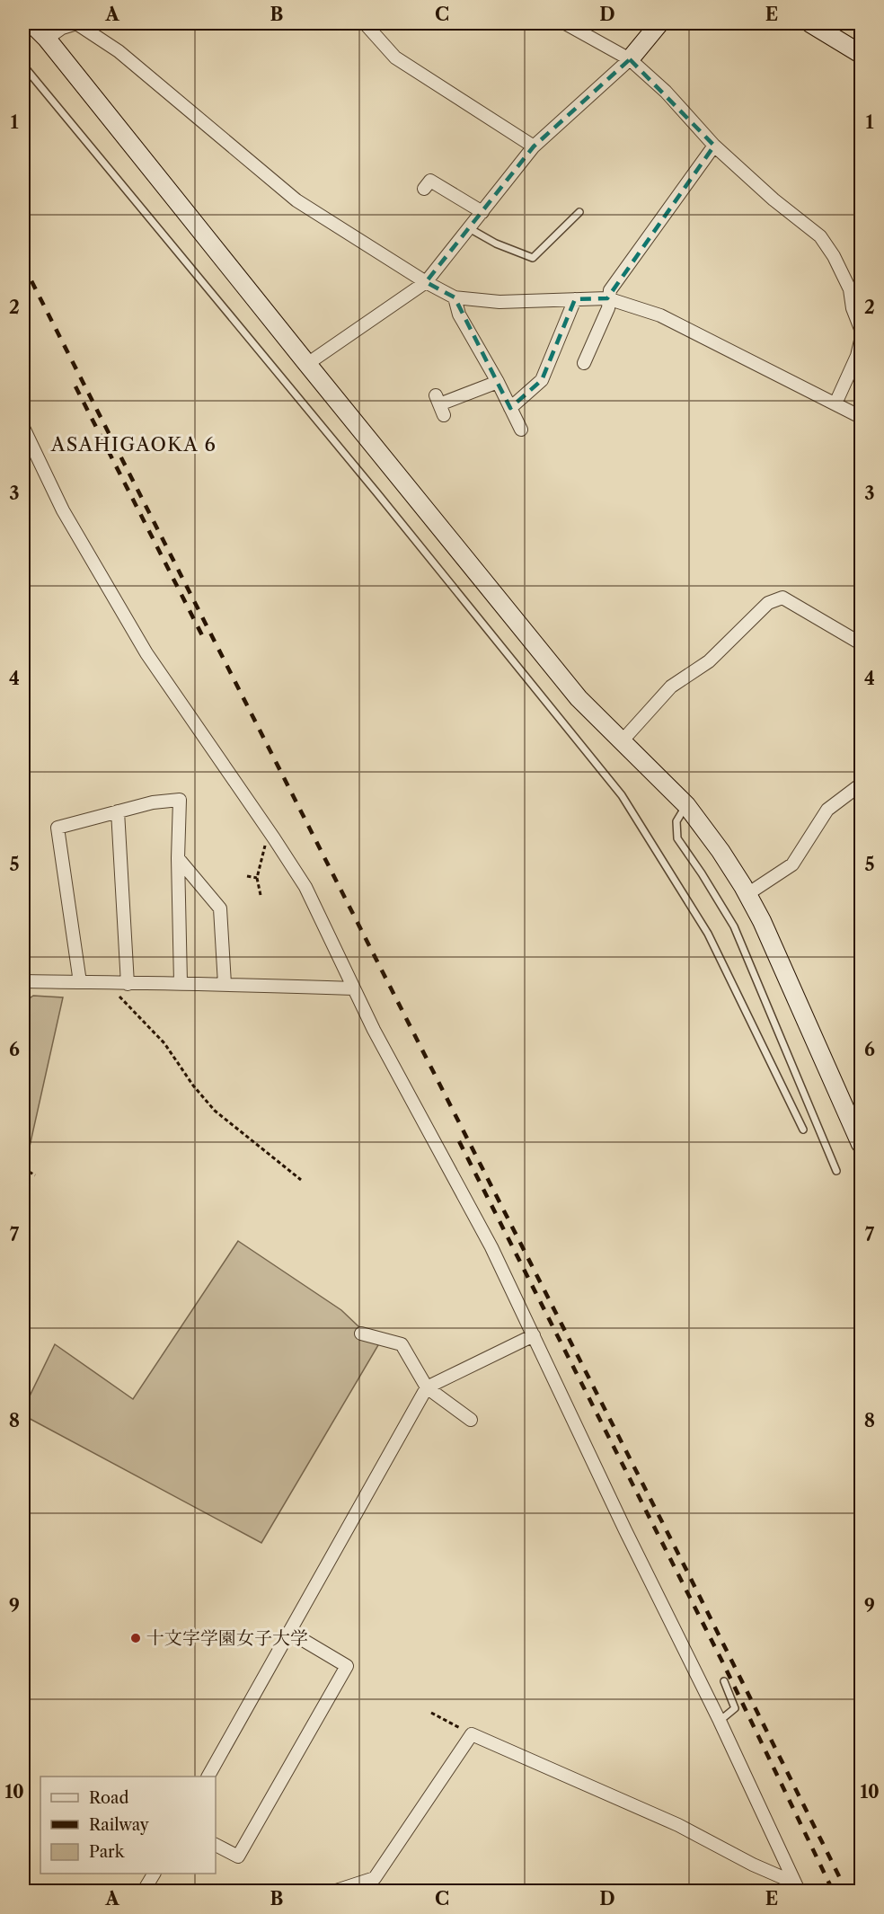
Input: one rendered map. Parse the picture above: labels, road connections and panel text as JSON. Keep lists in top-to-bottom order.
{
  "districts": ["ASAHIGAOKA 6"],
  "places": ["十文字学園女子大学"],
  "legend": ["Road", "Railway", "Park"],
  "grid": {
    "columns": [
      "A",
      "B",
      "C",
      "D",
      "E"
    ],
    "rows": [
      "1",
      "2",
      "3",
      "4",
      "5",
      "6",
      "7",
      "8",
      "9",
      "10"
    ]
  }
}
